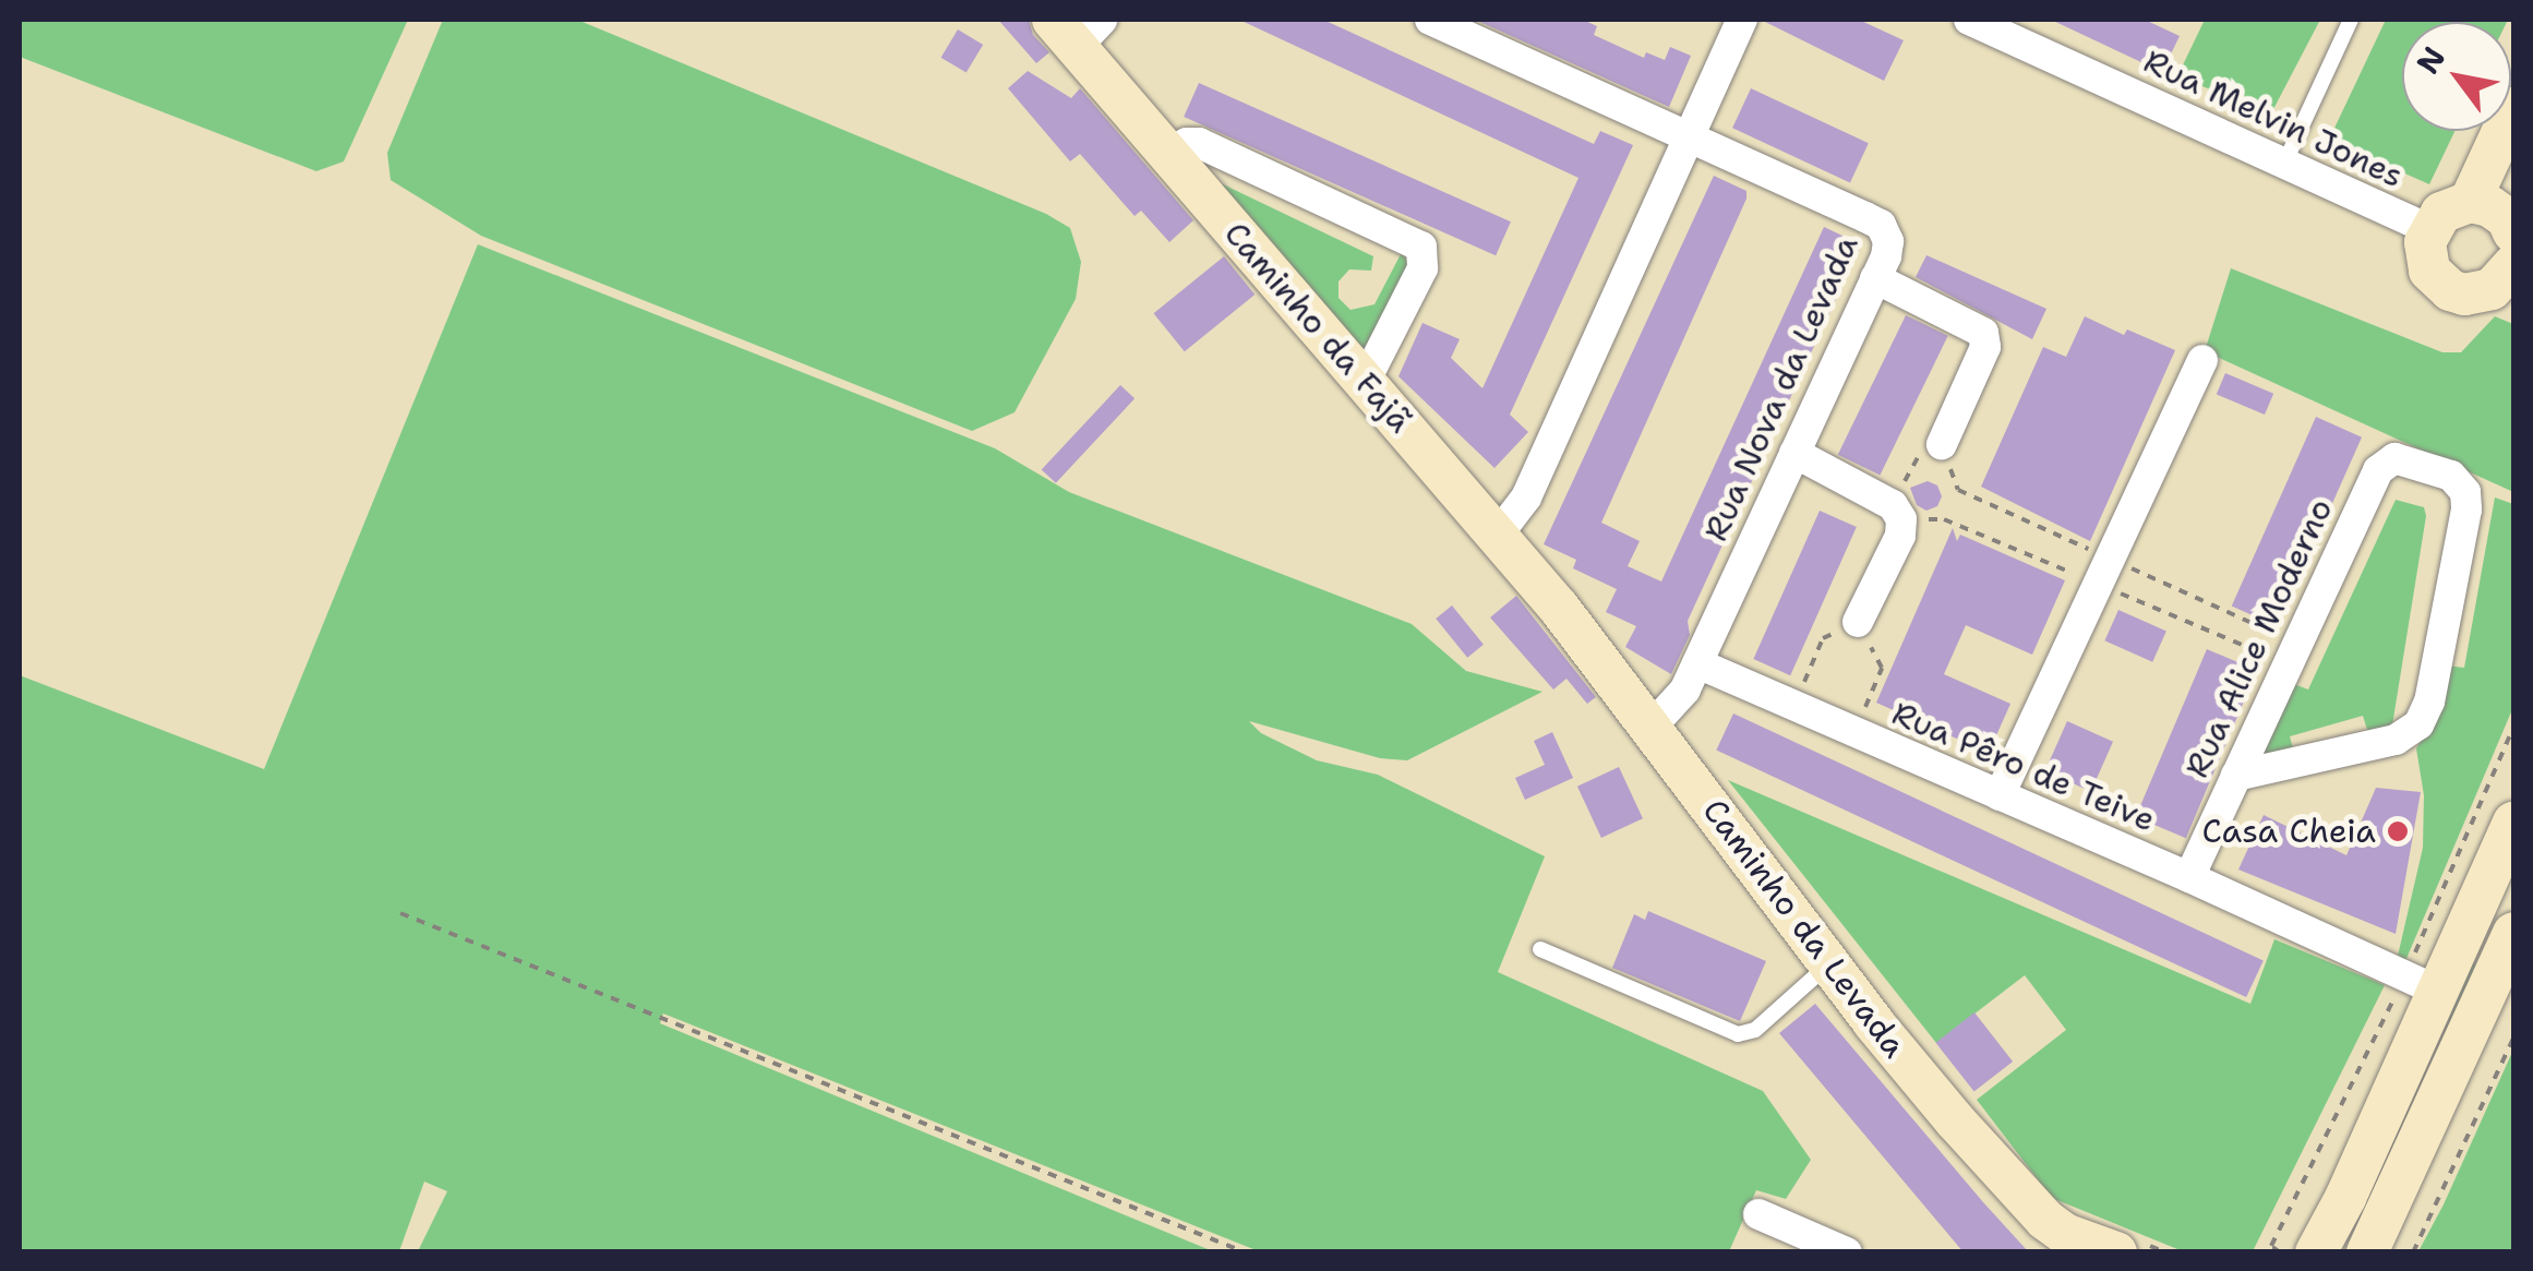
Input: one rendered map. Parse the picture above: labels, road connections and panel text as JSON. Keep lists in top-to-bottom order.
{
  "streets": {
    "street": [
      "Rua Melvin Jones",
      "Caminho da Fajã",
      "Rua Nova da Levada",
      "Rua Alice Moderno",
      "Rua Pêro de Teive",
      "Caminho da Levada"
    ]
  },
  "crossings": [
    ["Caminho da Fajã", "Caminho da Levada"],
    ["Rua Nova da Levada", "Rua Pêro de Teive"],
    ["Rua Nova da Levada", "Caminho da Levada"],
    ["Rua Alice Moderno", "Rua Pêro de Teive"]
  ],
  "places": ["Casa Cheia"],
  "north": "top left"
}
